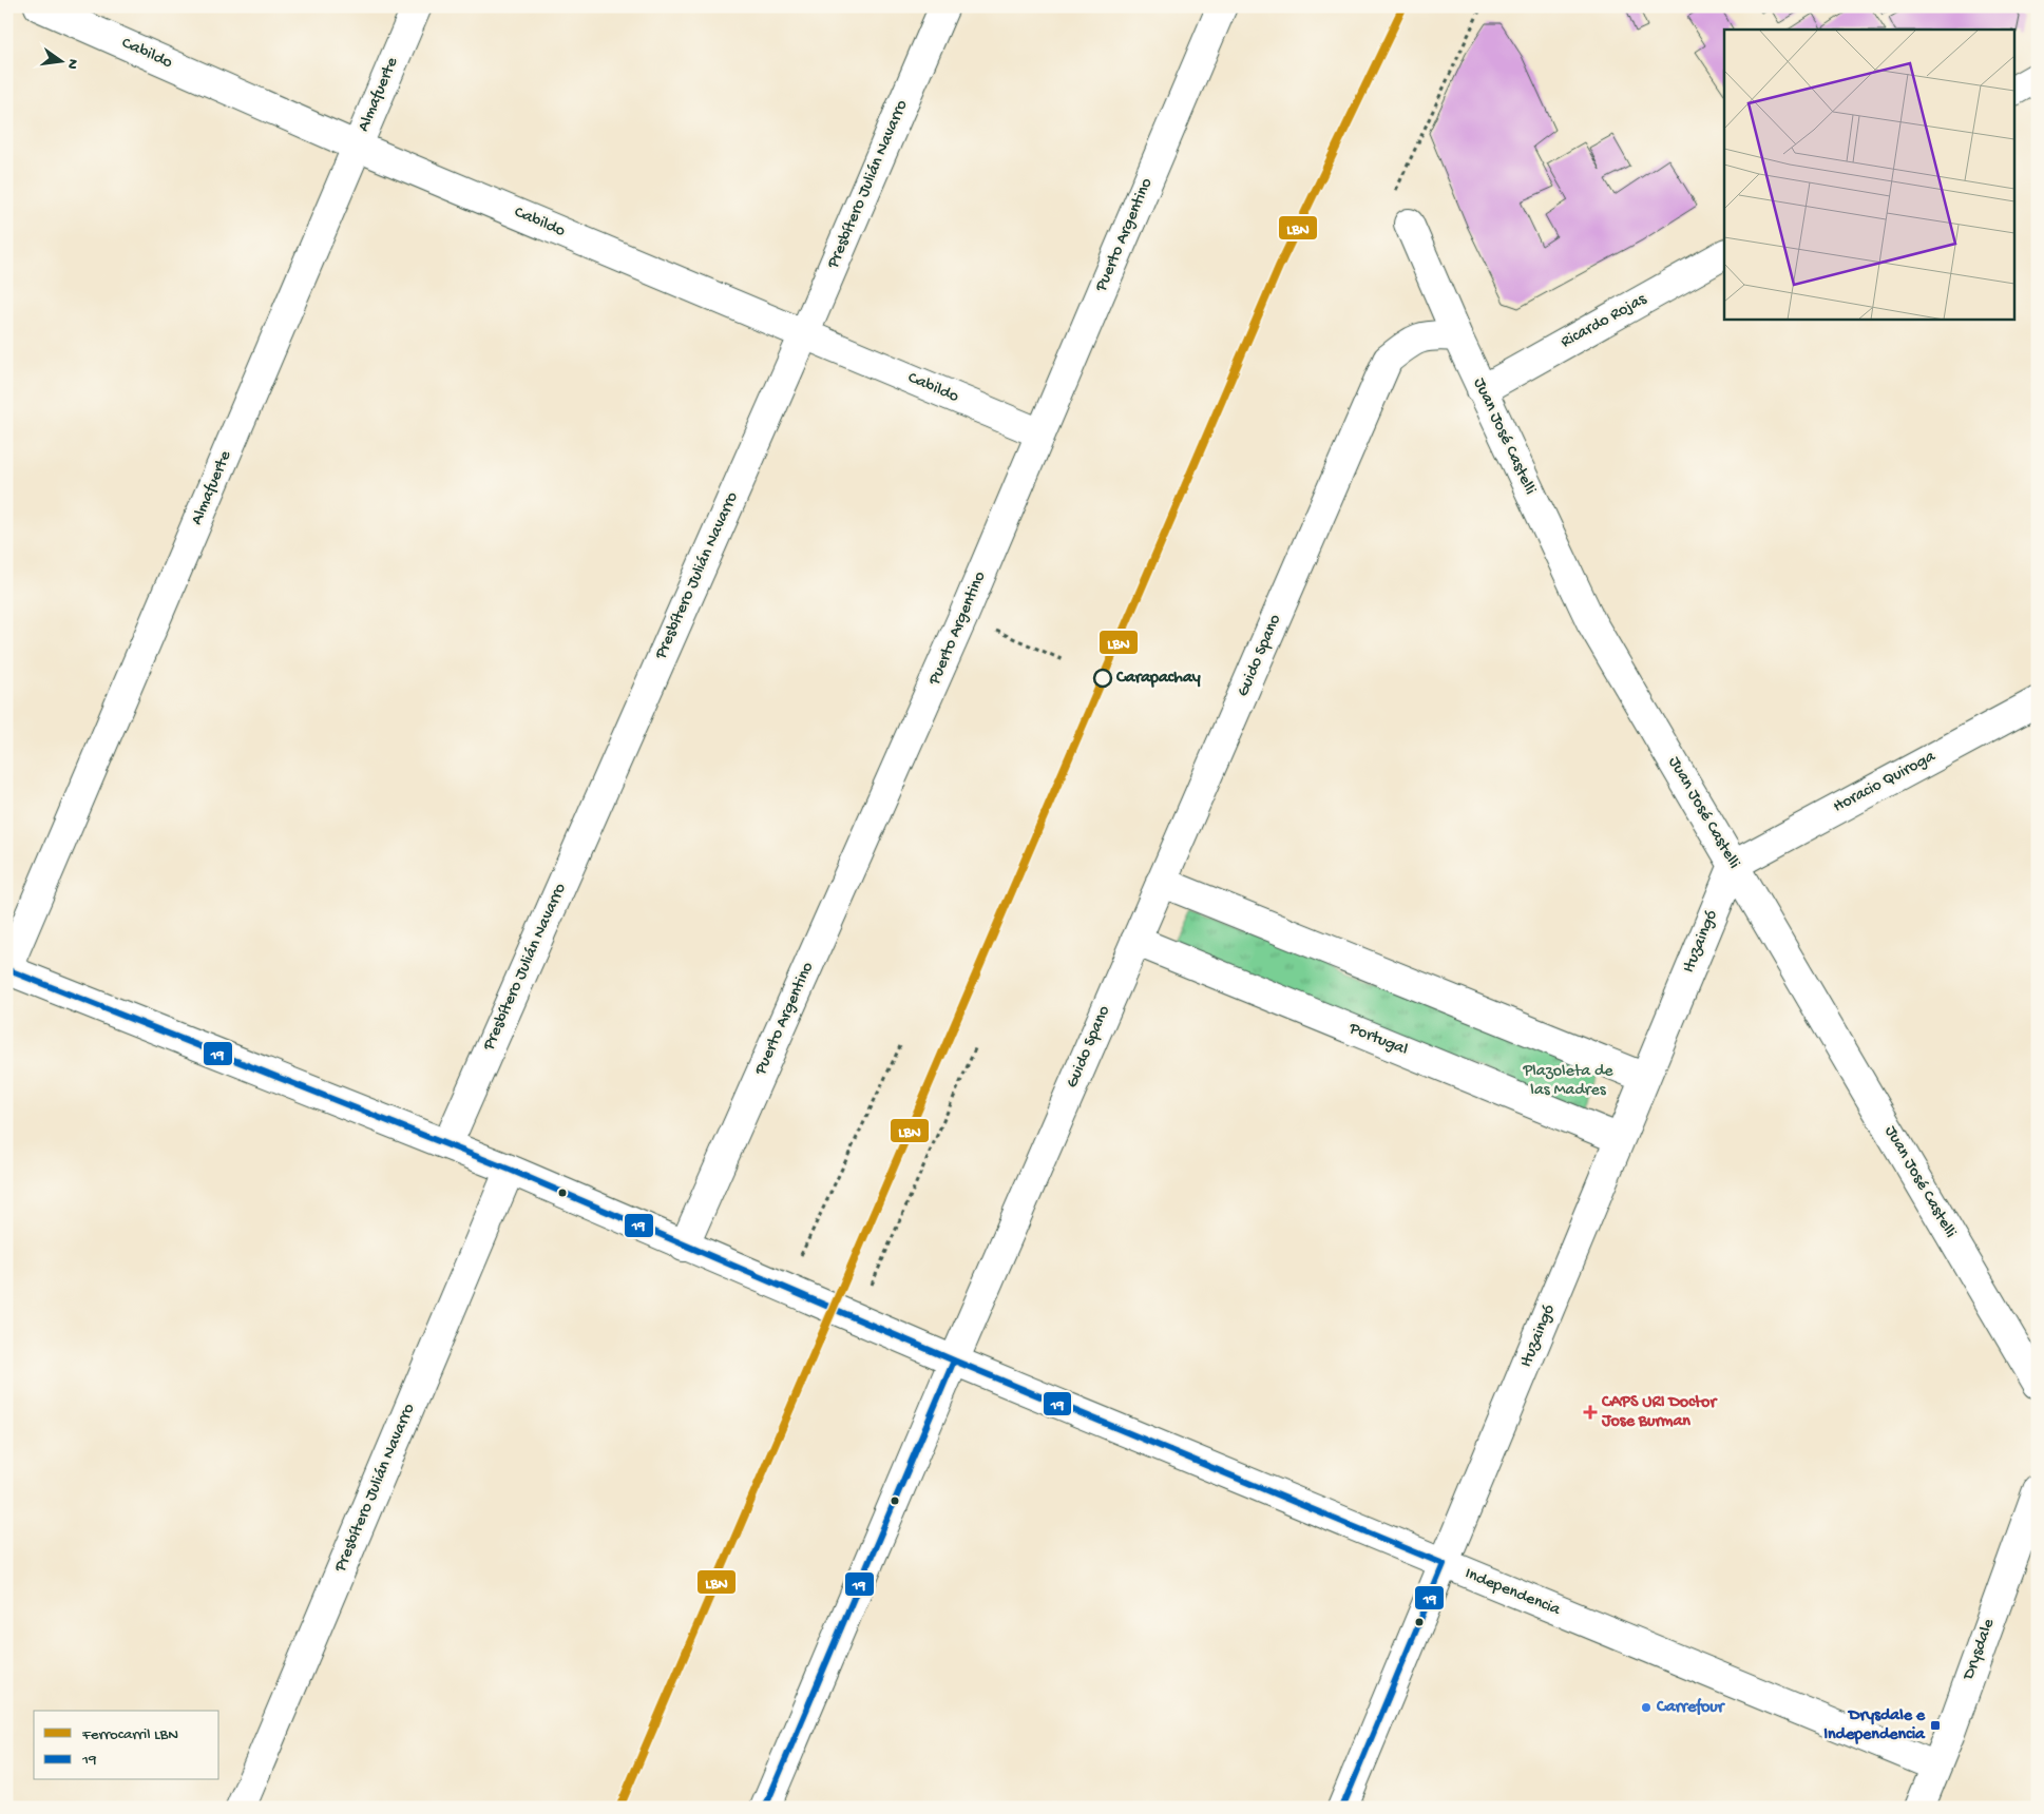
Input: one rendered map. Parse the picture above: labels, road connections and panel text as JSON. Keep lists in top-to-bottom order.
{
  "streets": {
    "street": [
      "Cabildo",
      "Almafuerte",
      "Presbítero Julián Navarro",
      "Puerto Argentino",
      "Ricardo Rojas",
      "Juan José Castelli",
      "Guido Spano",
      "Horacio Quiroga",
      "Ituzaingó",
      "Portugal",
      "Independencia",
      "Drysdale"
    ]
  },
  "crossings": [
    ["Cabildo", "Almafuerte"],
    ["Cabildo", "Presbítero Julián Navarro"],
    ["Cabildo", "Puerto Argentino"],
    ["Almafuerte", "Independencia"],
    ["Presbítero Julián Navarro", "Independencia"],
    ["Puerto Argentino", "Independencia"],
    ["Ricardo Rojas", "Juan José Castelli"],
    ["Juan José Castelli", "Guido Spano"],
    ["Juan José Castelli", "Horacio Quiroga"],
    ["Juan José Castelli", "Ituzaingó"],
    ["Guido Spano", "Portugal"],
    ["Guido Spano", "Independencia"],
    ["Horacio Quiroga", "Ituzaingó"],
    ["Ituzaingó", "Portugal"],
    ["Ituzaingó", "Independencia"],
    ["Independencia", "Drysdale"]
  ],
  "parks": ["Plazoleta de las Madres"],
  "places": {
    "other": ["Carapachay", "Carrefour"],
    "health": ["CAPS URI Doctor Jose Burman"],
    "transit": ["Drysdale e Independencia"]
  },
  "lines": ["rail line LBN", "transit line 19"],
  "legend": ["Ferrocarril LBN", "19"],
  "north": "right"
}
